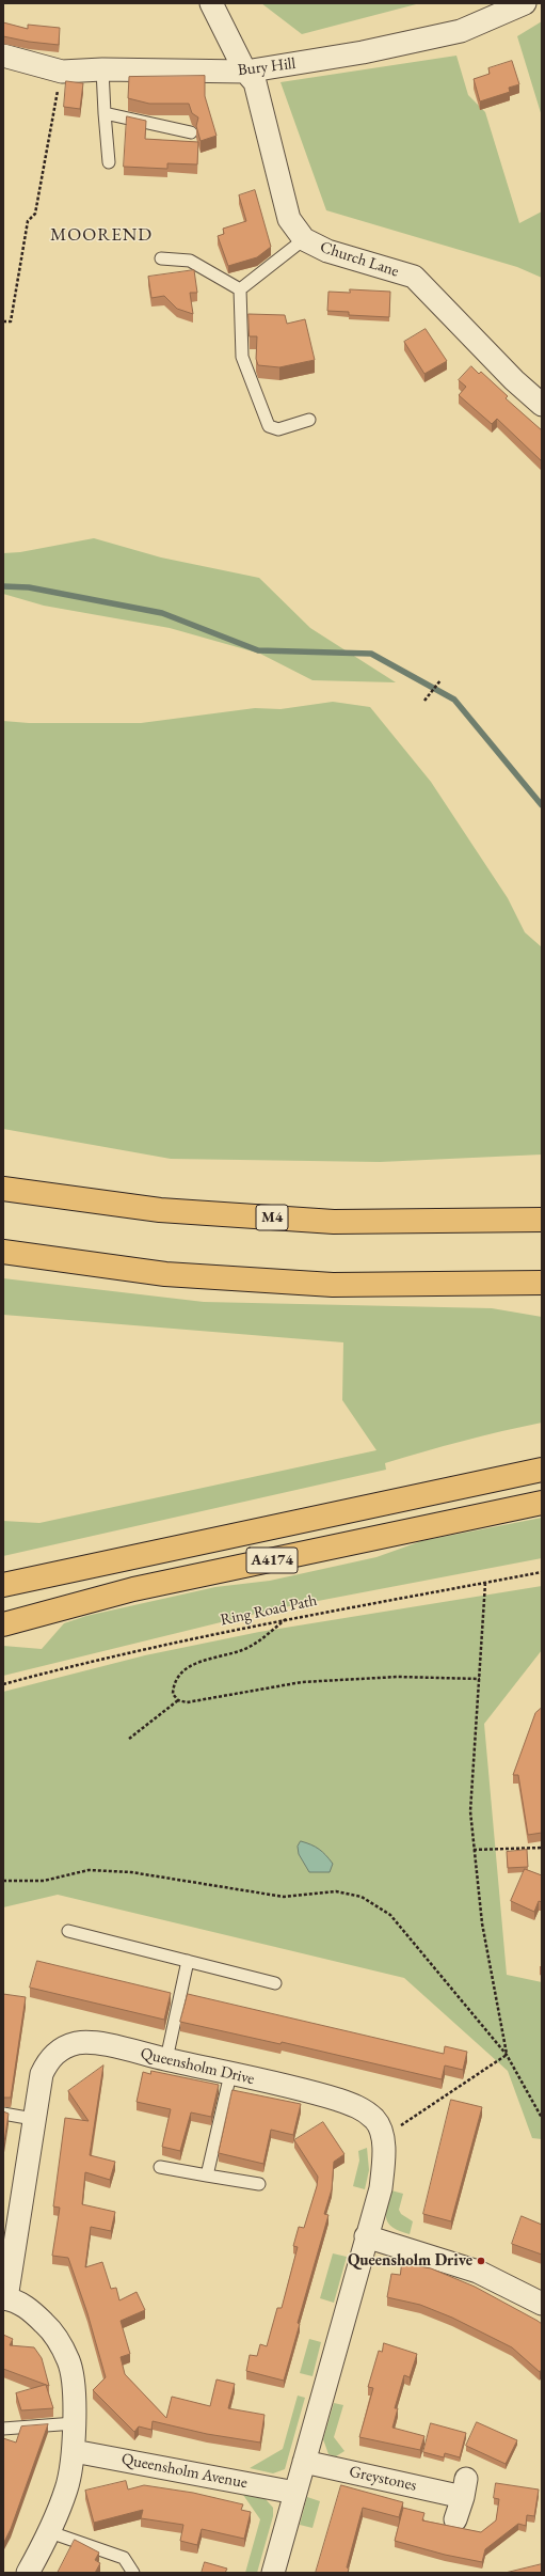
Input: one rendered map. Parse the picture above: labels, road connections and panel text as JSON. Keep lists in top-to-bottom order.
{
  "streets": {
    "highway": ["M4", "A4174"],
    "street": [
      "Bury Hill",
      "Church Lane",
      "Queensholm Drive",
      "Queensholm Avenue",
      "Greystones"
    ],
    "path": ["Ring Road Path"]
  },
  "crossings": [
    ["Bury Hill", "Church Lane"],
    ["Queensholm Drive", "Queensholm Avenue"],
    ["Queensholm Drive", "Greystones"]
  ],
  "districts": ["MOOREND"],
  "places": ["Queensholm Drive"]
}
